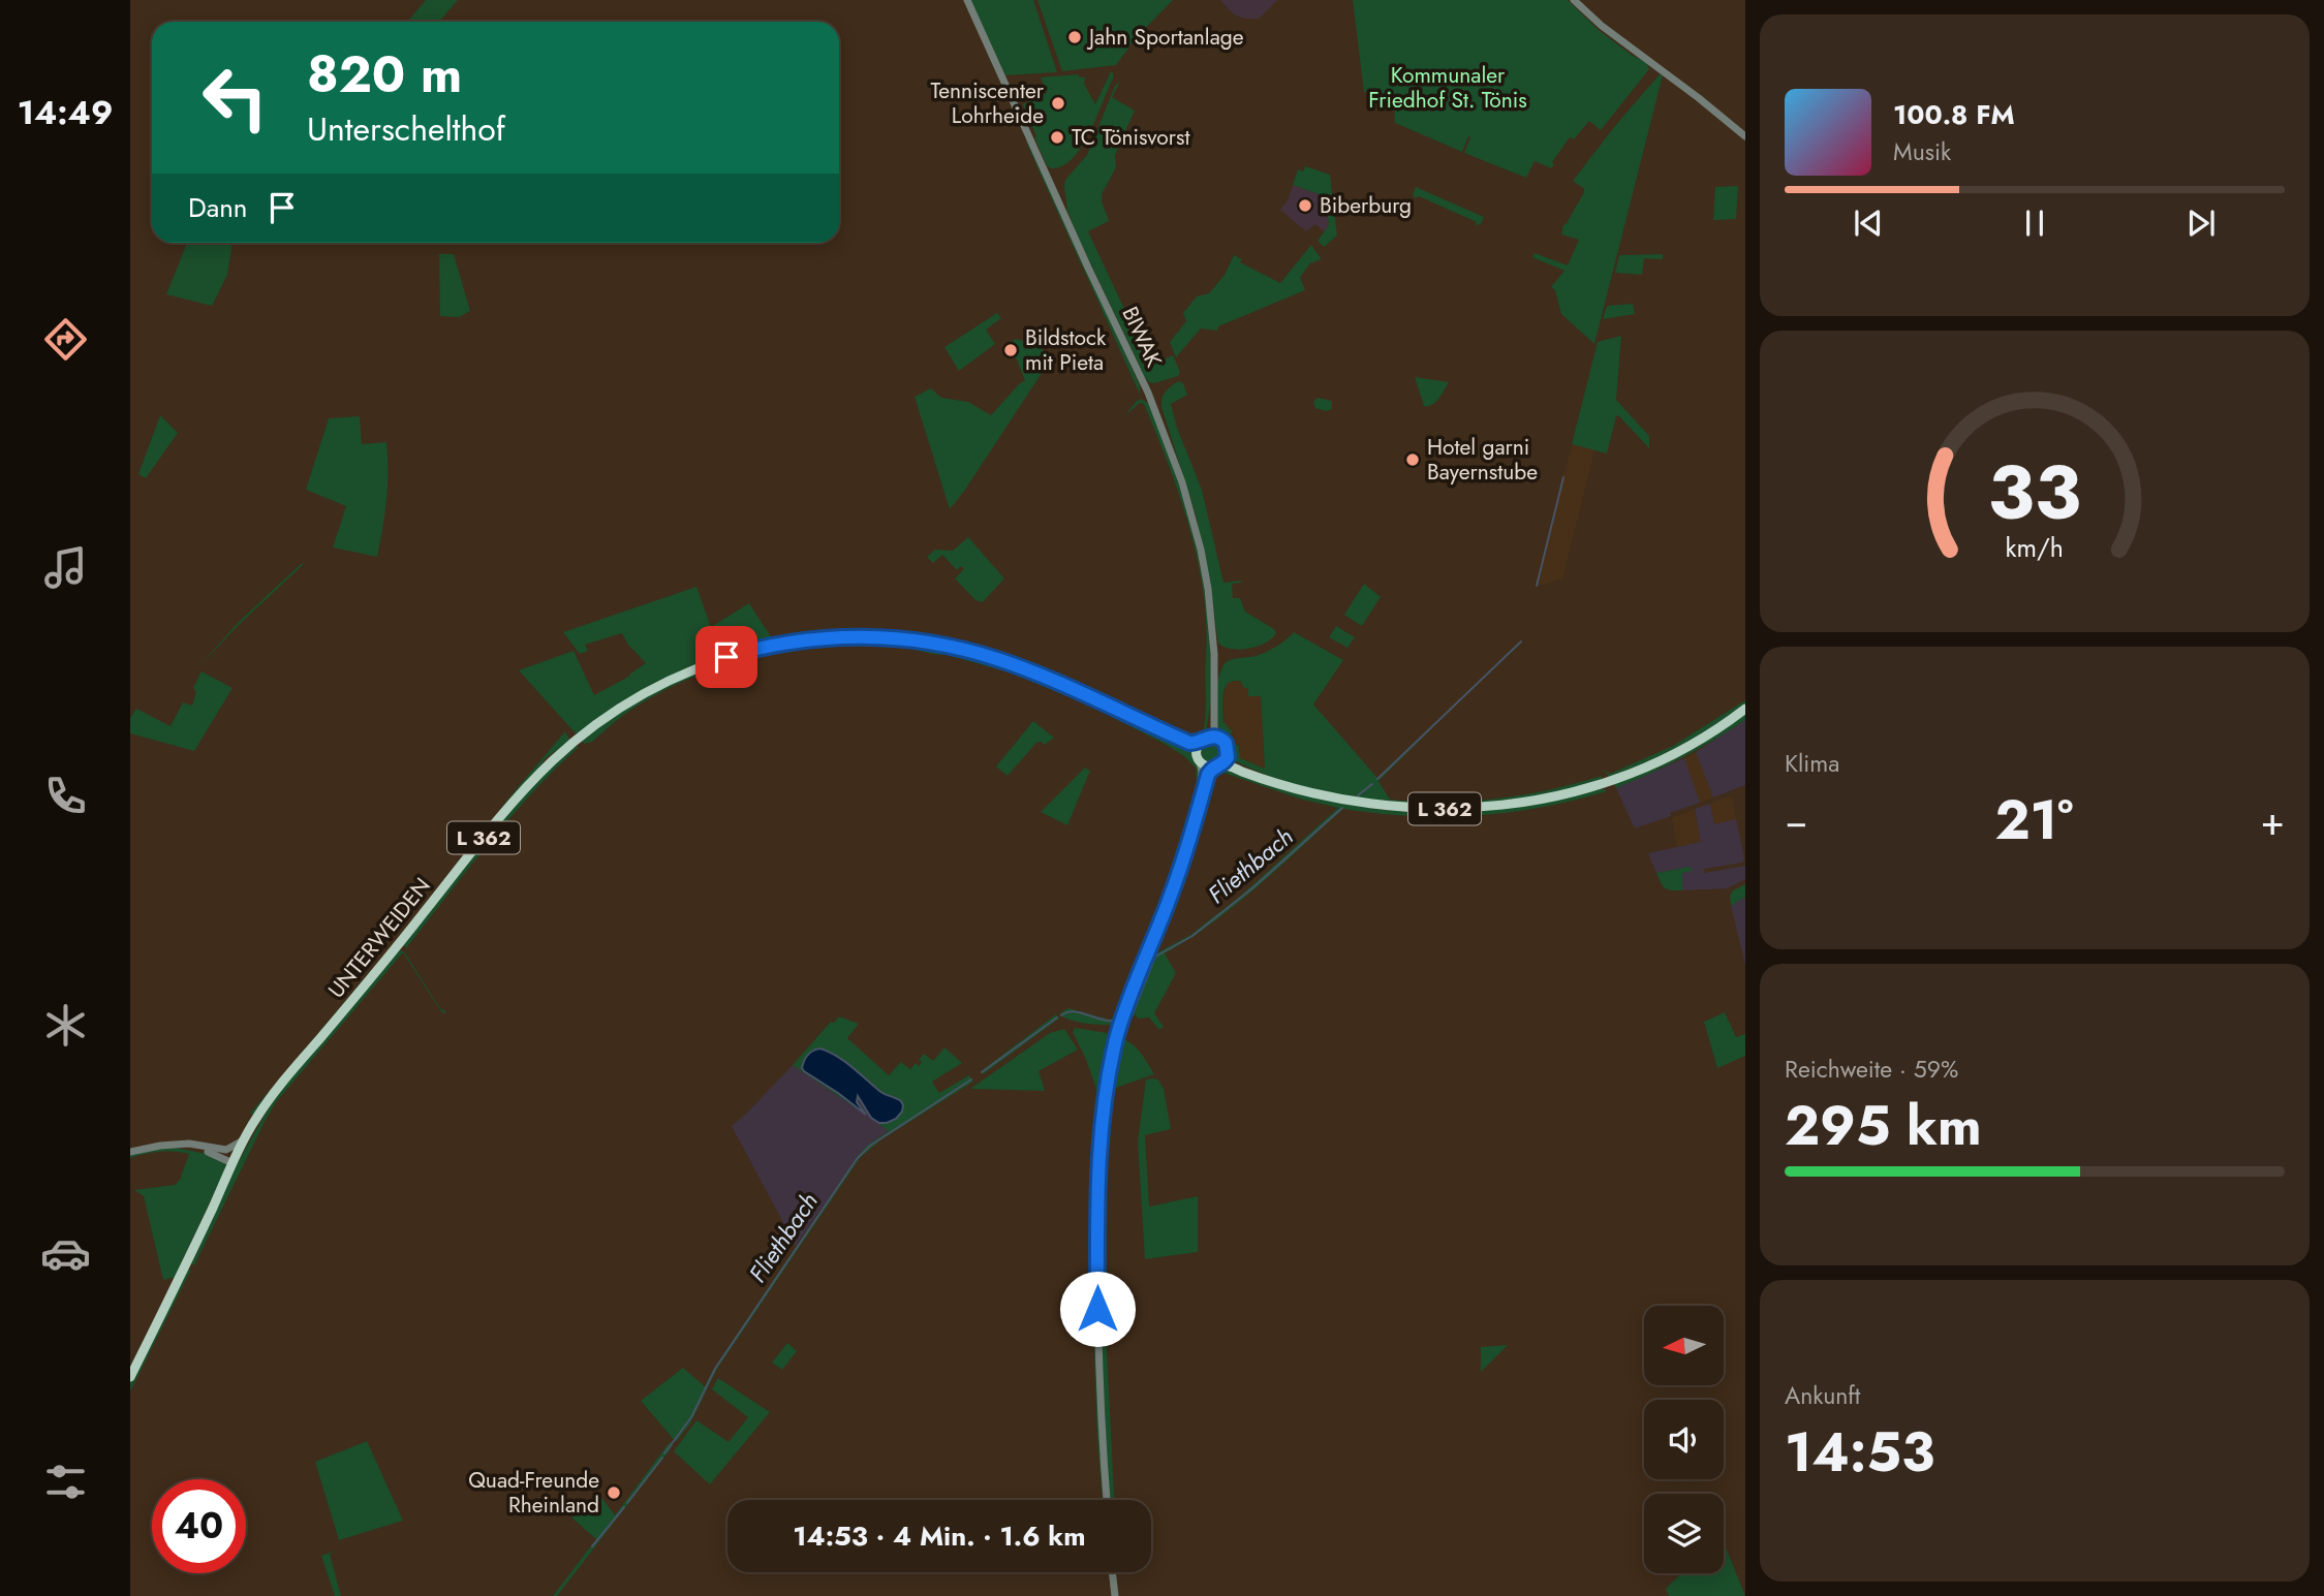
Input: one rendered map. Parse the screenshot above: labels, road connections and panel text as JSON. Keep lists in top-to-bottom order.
{
  "streets": {
    "main road": ["L 362", "UNTERWEIDEN"],
    "street": ["BIWAK"]
  },
  "crossings": [
    ["BIWAK", "L 362"],
    ["L 362", "UNTERWEIDEN"]
  ],
  "water": ["Fliethbach"],
  "parks": ["Kommunaler Friedhof St. Tönis"],
  "places": [
    "Jahn Sportanlage",
    "Tenniscenter Lohrheide",
    "TC Tönisvorst",
    "Biberburg",
    "Bildstock mit Pieta",
    "Hotel garni Bayernstube",
    "Quad-Freunde Rheinland"
  ],
  "north": "left",
  "page": {
    "tabs": "14:49",
    "turn": ["820 m", "Unterschelthof"],
    "song": ["100.8 FM", "Musik"],
    "then": "Dann",
    "tile": [
      "Klima",
      ["Reichweite · 59%", "295 km"],
      ["Ankunft", "14:53"]
    ],
    "heat": ["−", "21°", "+"],
    "limit": "40",
    "trip": "14:53 · 4 Min. · 1.6 km",
    "gauge": ["33", "km/h"]
  }
}
